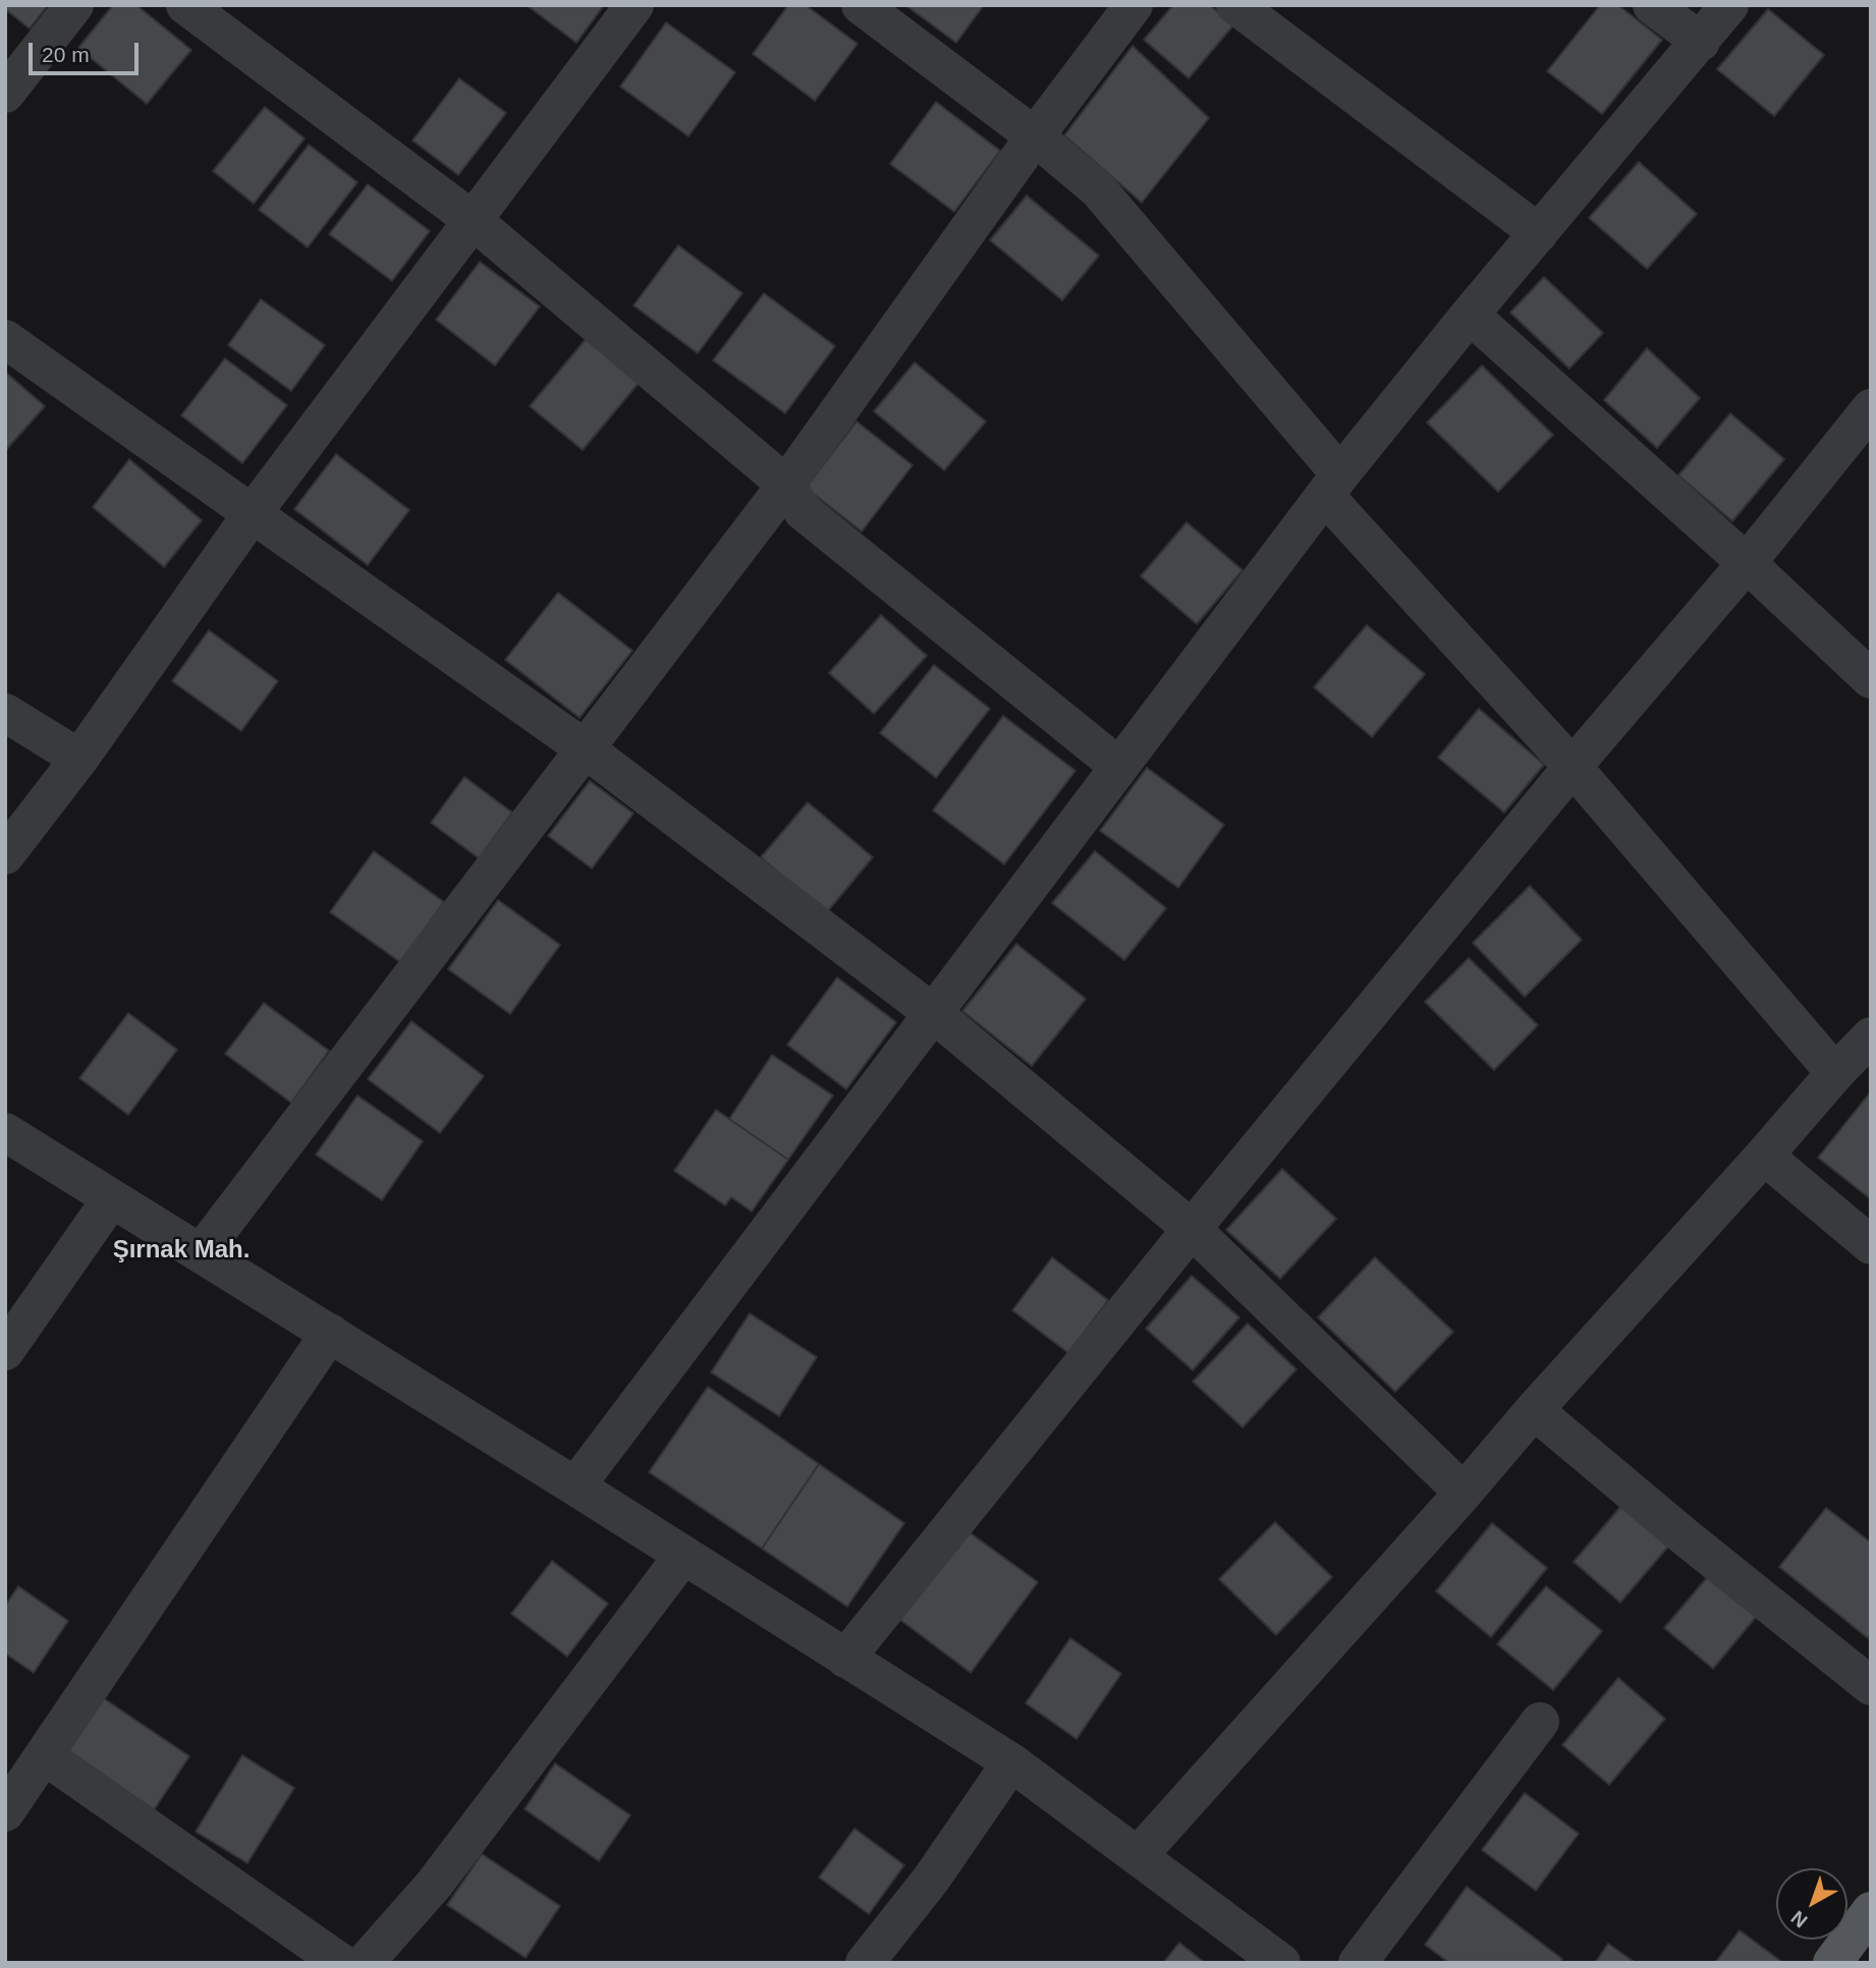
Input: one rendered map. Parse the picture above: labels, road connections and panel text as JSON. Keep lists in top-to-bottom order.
{
  "districts": ["Şırnak Mah."],
  "scale_bar": "20 m",
  "north": "bottom left"
}
